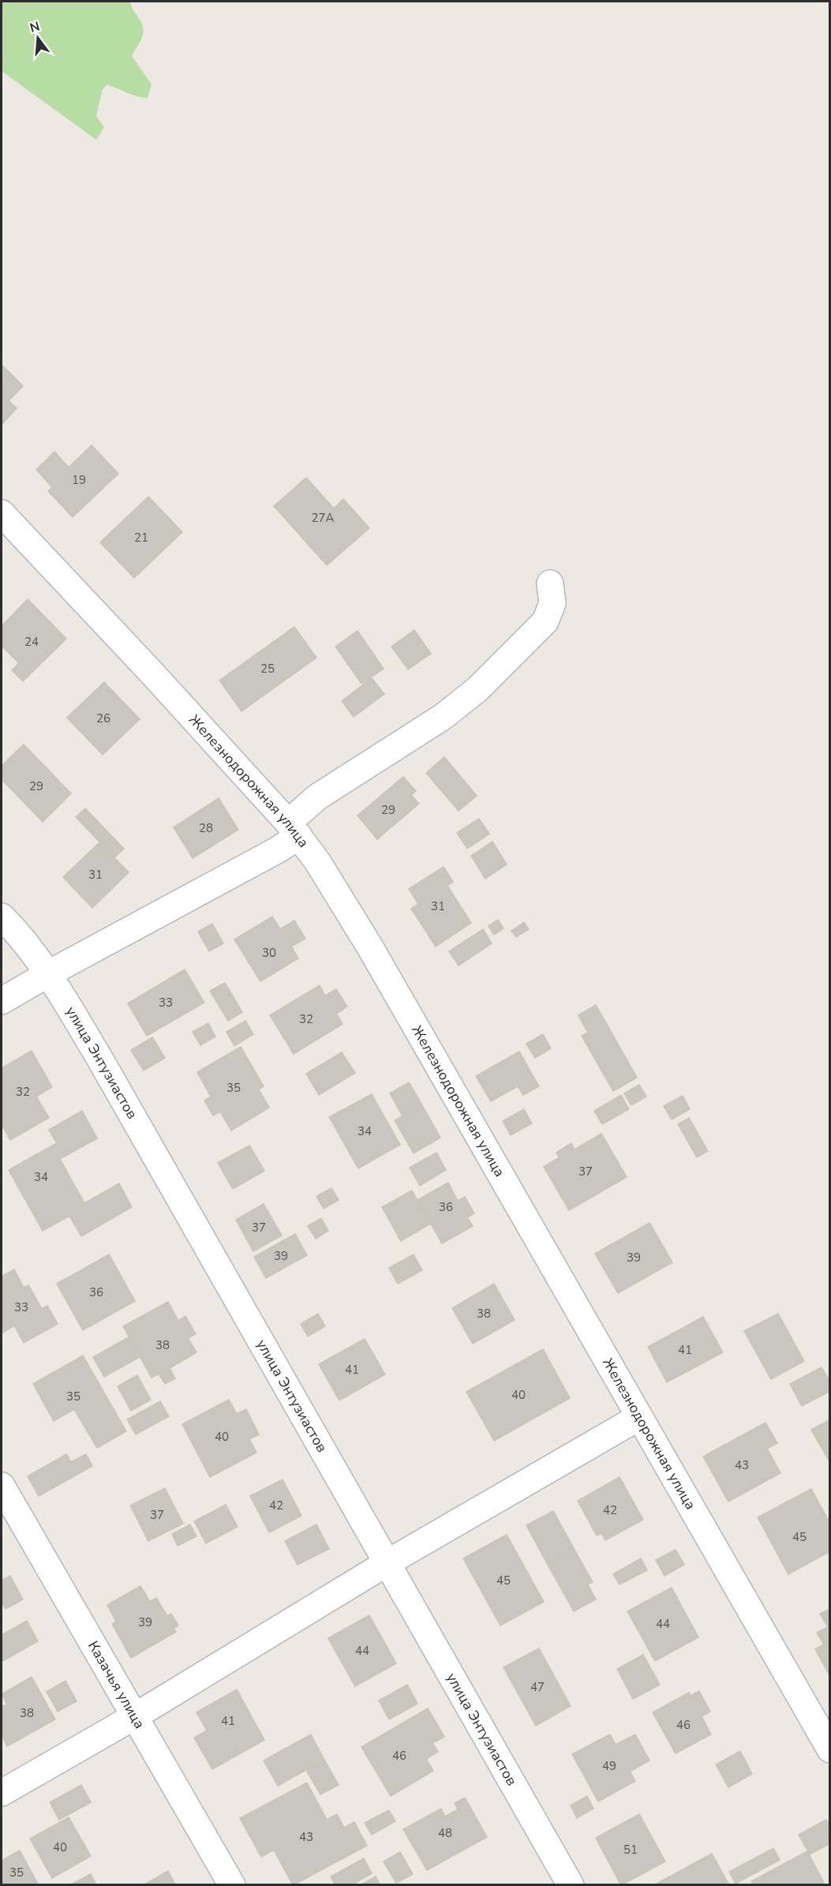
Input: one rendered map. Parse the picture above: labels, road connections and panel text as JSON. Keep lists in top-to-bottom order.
{
  "streets": {
    "street": ["Железнодорожная улица", "улица Энтузиастов", "Казачья улица"]
  },
  "house_numbers": [
    "19",
    "27А",
    "21",
    "24",
    "25",
    "26",
    "29",
    "29",
    "28",
    "31",
    "31",
    "30",
    "33",
    "32",
    "35",
    "32",
    "34",
    "37",
    "34",
    "36",
    "37",
    "39",
    "39",
    "36",
    "33",
    "38",
    "38",
    "41",
    "41",
    "40",
    "35",
    "40",
    "43",
    "42",
    "42",
    "37",
    "45",
    "45",
    "39",
    "44",
    "44",
    "47",
    "38",
    "41",
    "46",
    "46",
    "49",
    "48",
    "43",
    "40",
    "51",
    "35"
  ],
  "north": "top"
}
